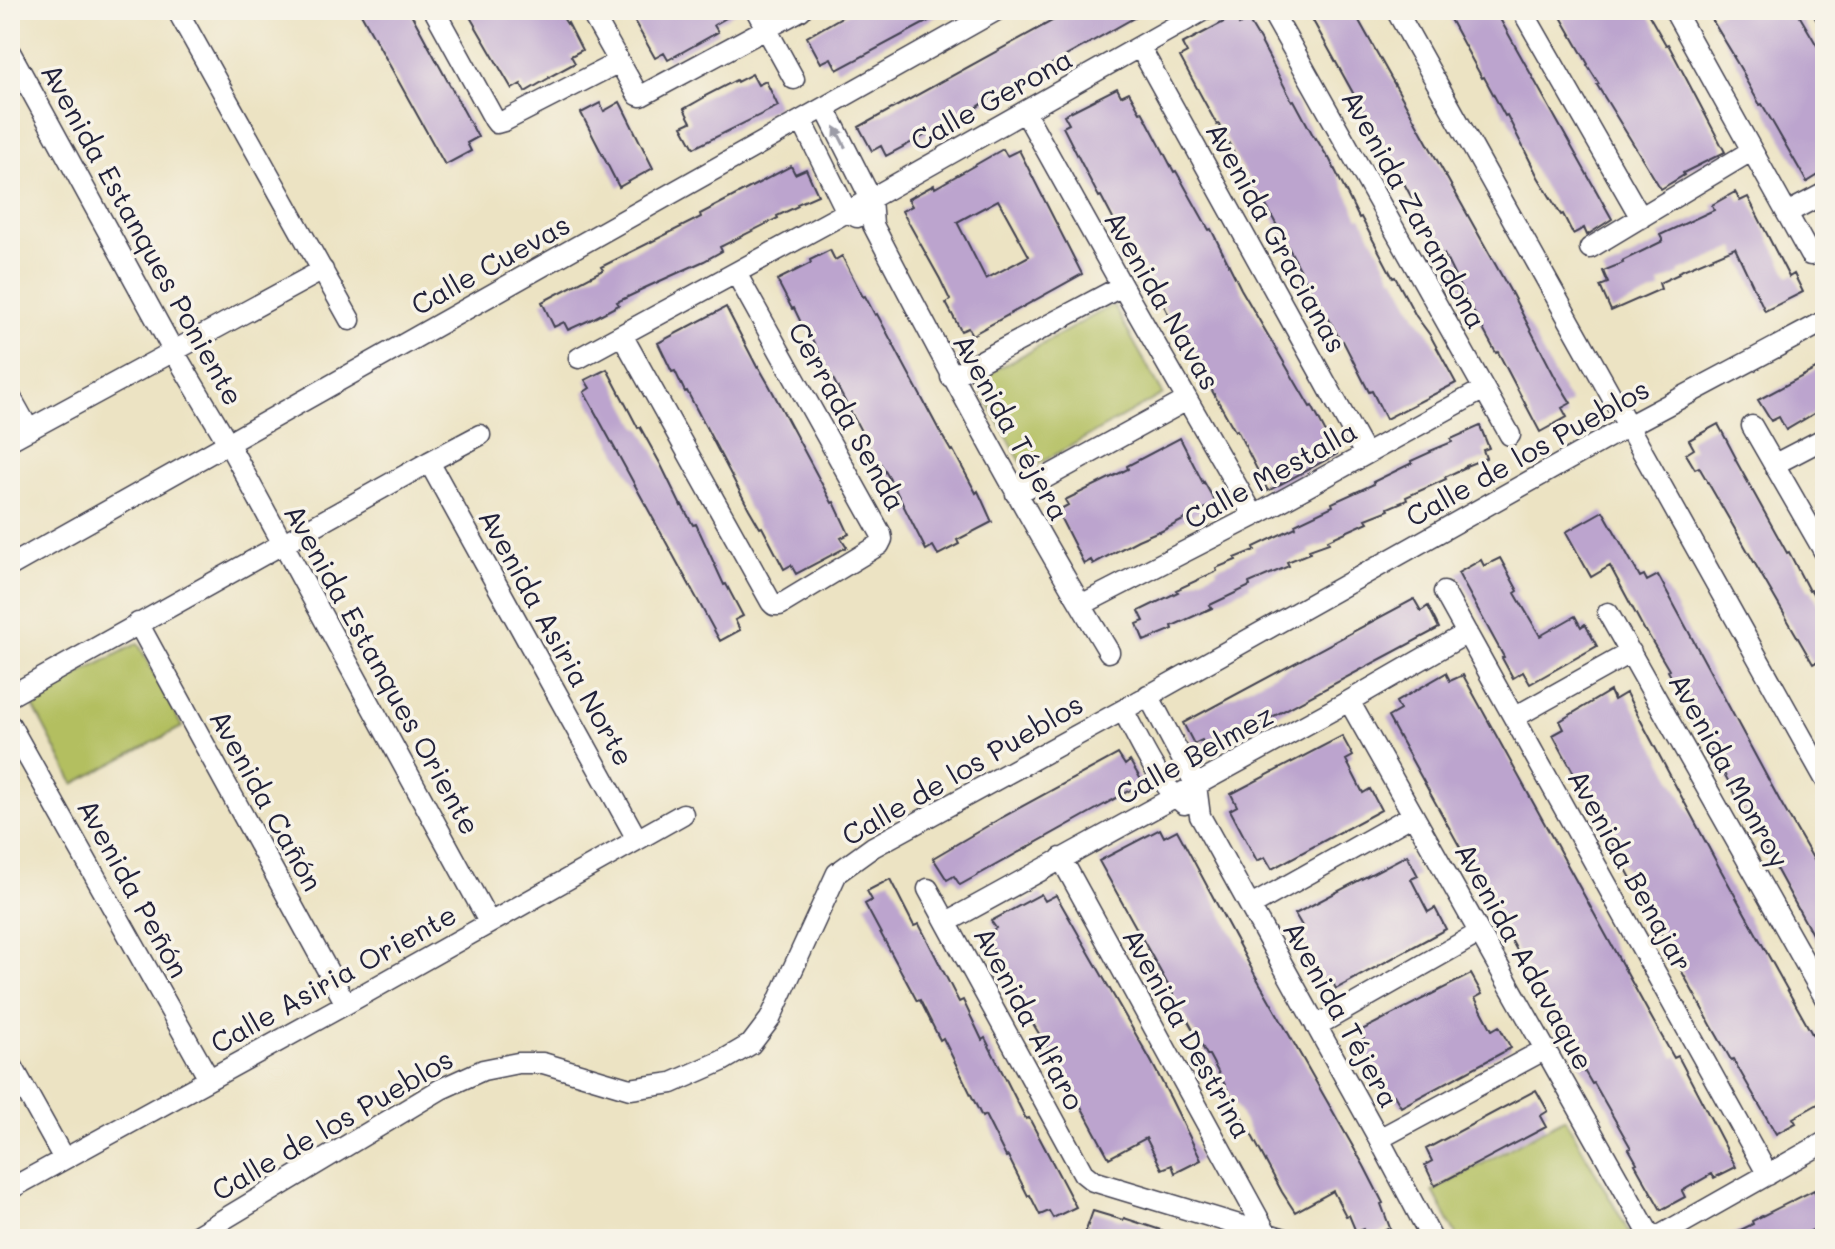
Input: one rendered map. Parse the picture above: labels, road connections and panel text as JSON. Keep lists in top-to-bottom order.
{
  "streets": {
    "street": [
      "Calle Gerona",
      "Avenida Zarandona",
      "Avenida Estanques Poniente",
      "Avenida Gracianas",
      "Calle Cuevas",
      "Avenida Navas",
      "Cerrada Senda",
      "Avenida Téjera",
      "Calle de los Pueblos",
      "Calle Mestalla",
      "Avenida Asiria Norte",
      "Avenida Estanques Oriente",
      "Calle Belmez",
      "Avenida Monroy",
      "Avenida Cañón",
      "Avenida Benajar",
      "Avenida Peñón",
      "Avenida Adavaque",
      "Calle Asiria Oriente",
      "Avenida Alfaro",
      "Avenida Destrina"
    ]
  },
  "crossings": [
    ["Calle Gerona", "Avenida Gracianas"],
    ["Calle Gerona", "Avenida Navas"],
    ["Calle Gerona", "Avenida Téjera"],
    ["Avenida Zarandona", "Calle Mestalla"],
    ["Avenida Estanques Poniente", "Calle Cuevas"],
    ["Avenida Estanques Poniente", "Avenida Estanques Oriente"],
    ["Avenida Gracianas", "Calle Mestalla"],
    ["Calle Cuevas", "Avenida Téjera"],
    ["Calle Cuevas", "Avenida Estanques Oriente"],
    ["Avenida Navas", "Calle Mestalla"],
    ["Avenida Téjera", "Calle de los Pueblos"],
    ["Avenida Téjera", "Calle Mestalla"],
    ["Avenida Téjera", "Calle Belmez"],
    ["Avenida Asiria Norte", "Calle Asiria Oriente"],
    ["Avenida Estanques Oriente", "Calle Asiria Oriente"],
    ["Calle Belmez", "Avenida Benajar"],
    ["Calle Belmez", "Avenida Adavaque"],
    ["Calle Belmez", "Avenida Alfaro"],
    ["Calle Belmez", "Avenida Destrina"],
    ["Avenida Cañón", "Calle Asiria Oriente"],
    ["Avenida Peñón", "Calle Asiria Oriente"],
    ["Avenida Alfaro", "Avenida Destrina"]
  ]
}
